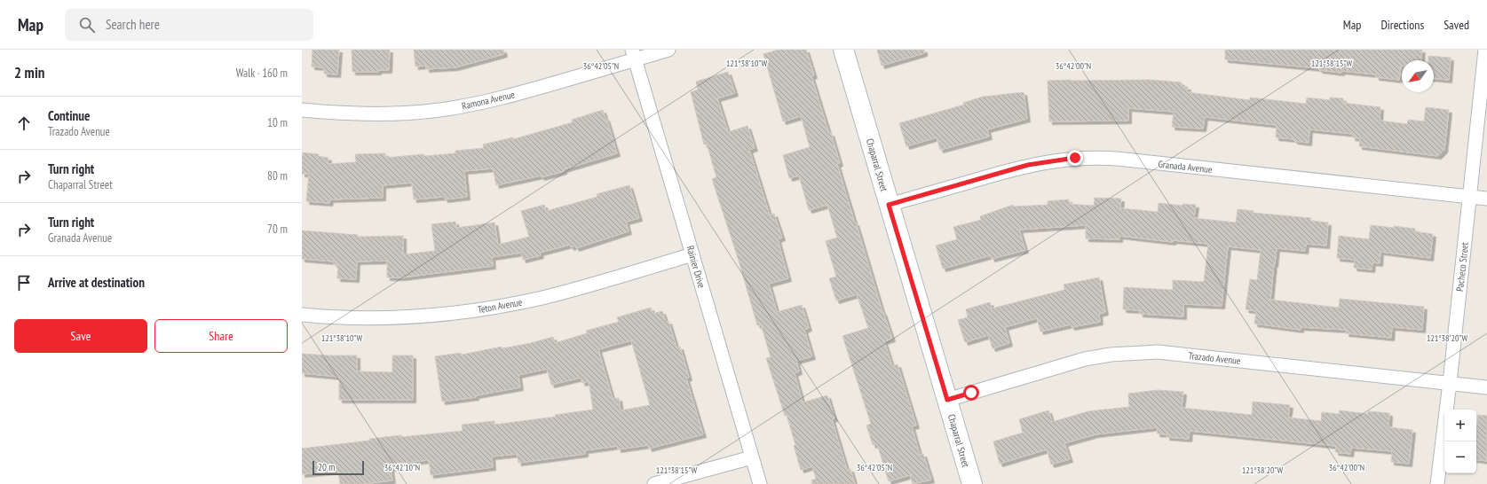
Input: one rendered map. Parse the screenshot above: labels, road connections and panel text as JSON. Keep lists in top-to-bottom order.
{
  "streets": {
    "street": [
      "Ramona Avenue",
      "Chaparral Street",
      "Granada Avenue",
      "Rainier Drive",
      "Pacheco Street",
      "Teton Avenue",
      "Trazado Avenue"
    ]
  },
  "crossings": [
    ["Ramona Avenue", "Rainier Drive"],
    ["Chaparral Street", "Granada Avenue"],
    ["Chaparral Street", "Trazado Avenue"],
    ["Granada Avenue", "Pacheco Street"],
    ["Rainier Drive", "Teton Avenue"],
    ["Pacheco Street", "Trazado Avenue"]
  ],
  "scale_bar": "20 m",
  "north": "bottom left",
  "page": {
    "header": "Map",
    "search": "Search here",
    "nav": ["Map", "Directions", "Saved"],
    "heading": ["2 min", "Walk · 160 m"],
    "list": [
      ["Continue", "Trazado Avenue", "10 m"],
      ["Turn right", "Chaparral Street", "80 m"],
      ["Turn right", "Granada Avenue", "70 m"],
      "Arrive at destination"
    ],
    "buttons": ["Save", "Share"],
    "map_buttons": ["+", "−"],
    "scale": "20 m"
  },
  "coordinates": [
    "121°38'10\"W",
    "121°38'15\"W",
    "36°42'00\"N",
    "36°42'05\"N",
    "121°38'20\"W",
    "36°42'10\"N"
  ]
}
